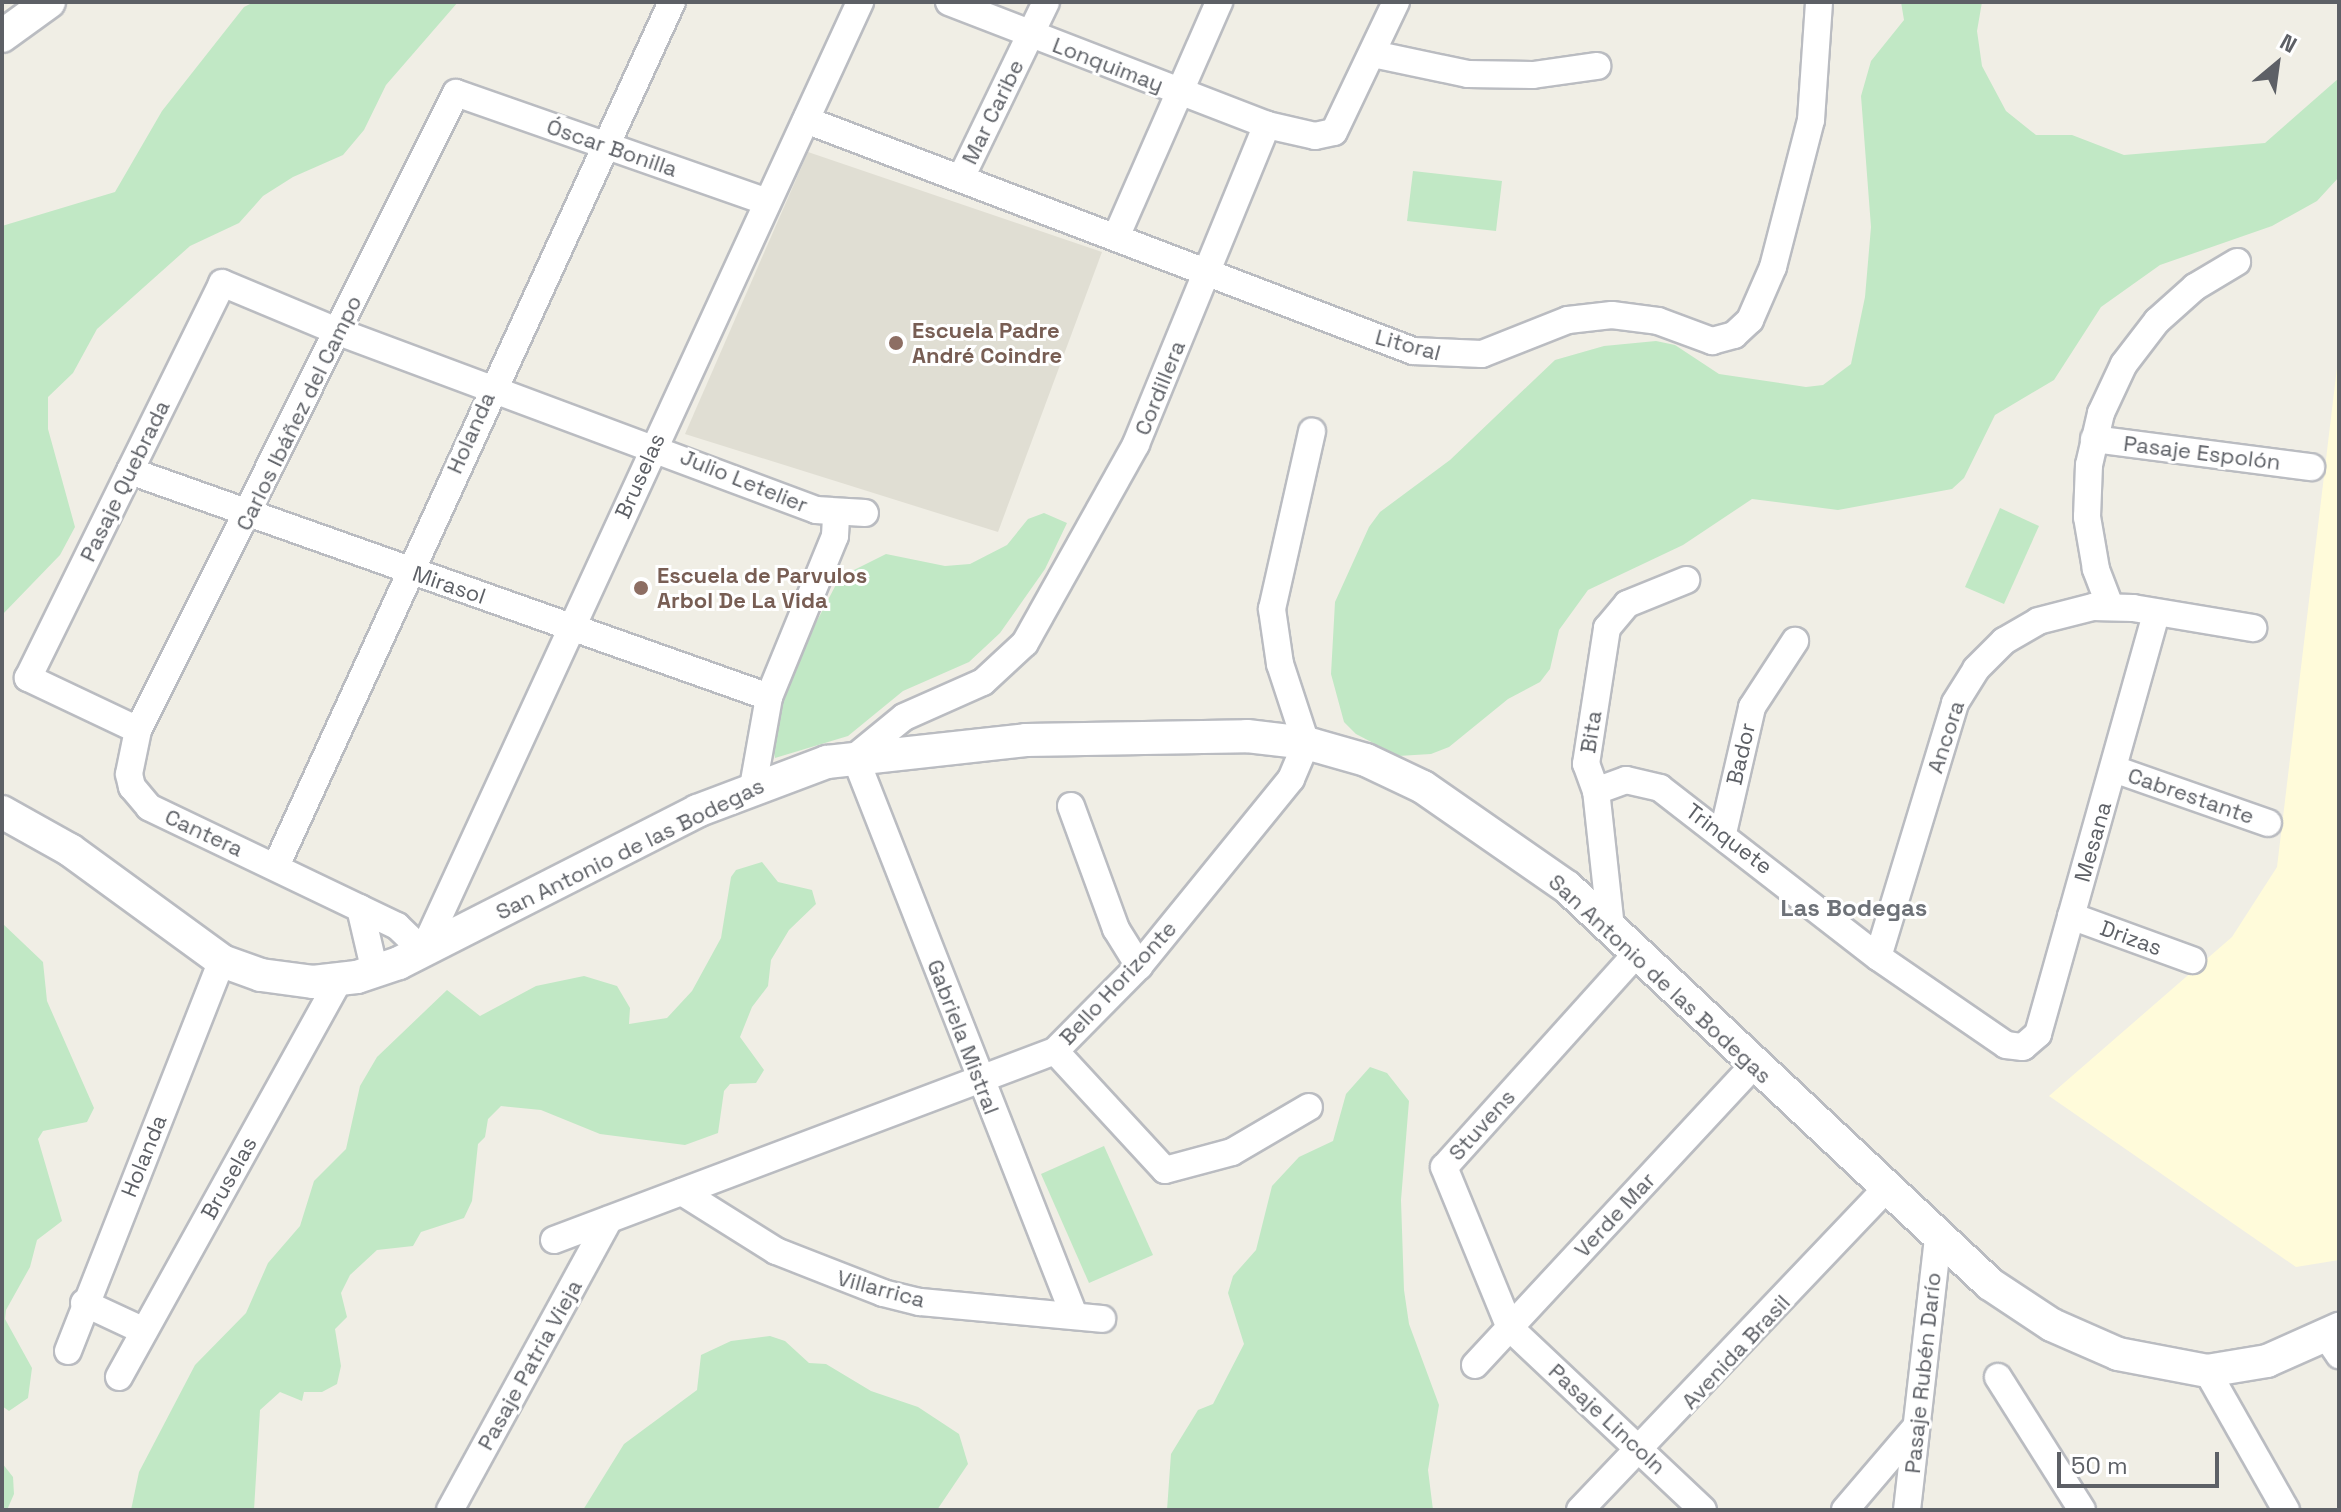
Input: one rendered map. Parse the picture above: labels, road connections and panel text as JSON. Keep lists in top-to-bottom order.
{
  "streets": {
    "street": [
      "Lonquimay",
      "Mar Caribe",
      "Óscar Bonilla",
      "Litoral",
      "Cordillera",
      "Carlos Ibáñez del Campo",
      "Holanda",
      "Pasaje Espolón",
      "Bruselas",
      "Pasaje Quebrada",
      "Julio Letelier",
      "Mirasol",
      "Bita",
      "Ancora",
      "Bador",
      "Cabrestante",
      "Cantera",
      "Trinquete",
      "Mesana",
      "San Antonio de las Bodegas",
      "Drizas",
      "Bello Horizonte",
      "Gabriela Mistral",
      "Stuvens",
      "Verde Mar",
      "Villarrica",
      "Avenida Brasil",
      "Pasaje Patria Vieja",
      "Pasaje Rubén Darío",
      "Pasaje Lincoln"
    ]
  },
  "crossings": [
    ["Lonquimay", "Mar Caribe"],
    ["Lonquimay", "Cordillera"],
    ["Mar Caribe", "Litoral"],
    ["Óscar Bonilla", "Carlos Ibáñez del Campo"],
    ["Óscar Bonilla", "Holanda"],
    ["Óscar Bonilla", "Bruselas"],
    ["Litoral", "Cordillera"],
    ["Litoral", "Bruselas"],
    ["Cordillera", "San Antonio de las Bodegas"],
    ["Cordillera", "Gabriela Mistral"],
    ["Carlos Ibáñez del Campo", "Pasaje Quebrada"],
    ["Carlos Ibáñez del Campo", "Julio Letelier"],
    ["Carlos Ibáñez del Campo", "Mirasol"],
    ["Carlos Ibáñez del Campo", "Cantera"],
    ["Holanda", "Julio Letelier"],
    ["Holanda", "Mirasol"],
    ["Holanda", "Cantera"],
    ["Holanda", "San Antonio de las Bodegas"],
    ["Bruselas", "Julio Letelier"],
    ["Bruselas", "Mirasol"],
    ["Bruselas", "Cantera"],
    ["Bruselas", "San Antonio de las Bodegas"],
    ["Pasaje Quebrada", "Julio Letelier"],
    ["Pasaje Quebrada", "Mirasol"],
    ["Pasaje Quebrada", "Cantera"],
    ["Bita", "Trinquete"],
    ["Bita", "San Antonio de las Bodegas"],
    ["Ancora", "Trinquete"],
    ["Ancora", "Mesana"],
    ["Bador", "Trinquete"],
    ["Cabrestante", "Mesana"],
    ["Cantera", "San Antonio de las Bodegas"],
    ["Trinquete", "Mesana"],
    ["Mesana", "Drizas"],
    ["San Antonio de las Bodegas", "Bello Horizonte"],
    ["San Antonio de las Bodegas", "Gabriela Mistral"],
    ["San Antonio de las Bodegas", "Stuvens"],
    ["San Antonio de las Bodegas", "Verde Mar"],
    ["San Antonio de las Bodegas", "Avenida Brasil"],
    ["San Antonio de las Bodegas", "Pasaje Rubén Darío"],
    ["Bello Horizonte", "Gabriela Mistral"],
    ["Bello Horizonte", "Villarrica"],
    ["Bello Horizonte", "Pasaje Patria Vieja"],
    ["Gabriela Mistral", "Villarrica"],
    ["Stuvens", "Verde Mar"],
    ["Stuvens", "Pasaje Lincoln"],
    ["Verde Mar", "Pasaje Lincoln"],
    ["Avenida Brasil", "Pasaje Lincoln"]
  ],
  "districts": ["Las Bodegas"],
  "places": ["Escuela Padre André Coindre", "Escuela de Parvulos Arbol De La Vida"],
  "scale_bar": "50 m",
  "north": "top right"
}
